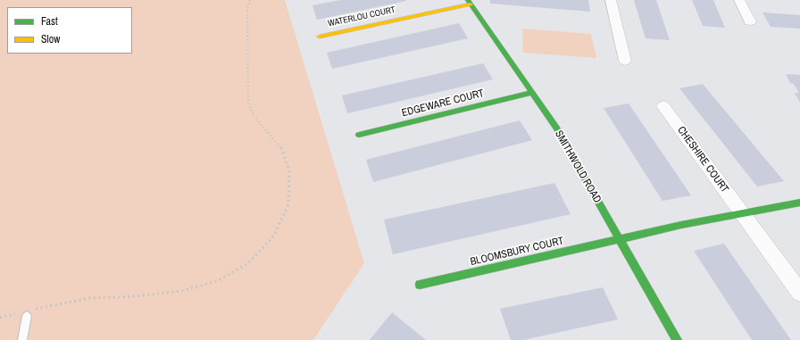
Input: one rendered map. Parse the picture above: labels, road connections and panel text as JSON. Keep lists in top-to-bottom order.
{
  "streets": {
    "street": [
      "WATERLOU COURT",
      "EDGEWARE COURT",
      "CHESHIRE COURT",
      "SMITHWOLD ROAD",
      "BLOOMSBURY COURT"
    ]
  },
  "crossings": [
    ["WATERLOU COURT", "SMITHWOLD ROAD"],
    ["EDGEWARE COURT", "SMITHWOLD ROAD"],
    ["SMITHWOLD ROAD", "BLOOMSBURY COURT"]
  ],
  "legend": ["Fast", "Slow"]
}
